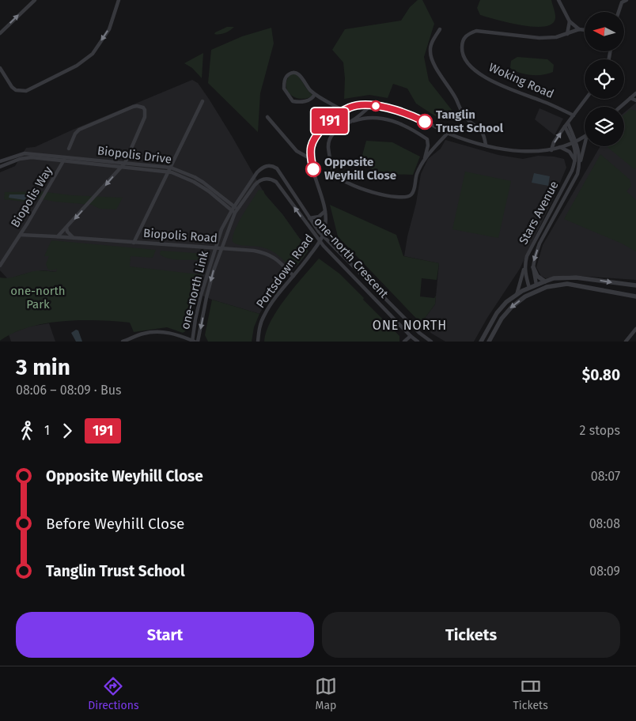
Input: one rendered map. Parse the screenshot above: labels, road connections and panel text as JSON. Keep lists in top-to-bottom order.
{
  "streets": {
    "street": [
      "Woking Road",
      "Biopolis Drive",
      "Biopolis Way",
      "Stars Avenue",
      "Biopolis Road",
      "one-north Crescent",
      "Portsdown Road",
      "one-north Link"
    ]
  },
  "crossings": [
    ["Biopolis Drive", "Biopolis Way"],
    ["Biopolis Drive", "one-north Link"],
    ["Biopolis Way", "Biopolis Road"],
    ["Biopolis Road", "Portsdown Road"],
    ["Biopolis Road", "one-north Link"],
    ["one-north Crescent", "Portsdown Road"],
    ["one-north Crescent", "one-north Link"]
  ],
  "districts": ["ONE NORTH"],
  "parks": ["one-north Park"],
  "places": ["Tanglin Trust School", "Opposite Weyhill Close"],
  "lines": ["bus line 191"],
  "north": "left",
  "page": {
    "on_map": "191",
    "heading": ["3 min", "08:06 – 08:09 · Bus", "$0.80"],
    "legs": ["1", "191", "2 stops"],
    "list": [
      {
        "name": "Opposite Weyhill Close",
        "value": "08:07"
      },
      {
        "name": "Before Weyhill Close",
        "value": "08:08"
      },
      {
        "name": "Tanglin Trust School",
        "value": "08:09"
      }
    ],
    "buttons": ["Start", "Tickets"],
    "tabs": ["Directions", "Map", "Tickets"]
  }
}
